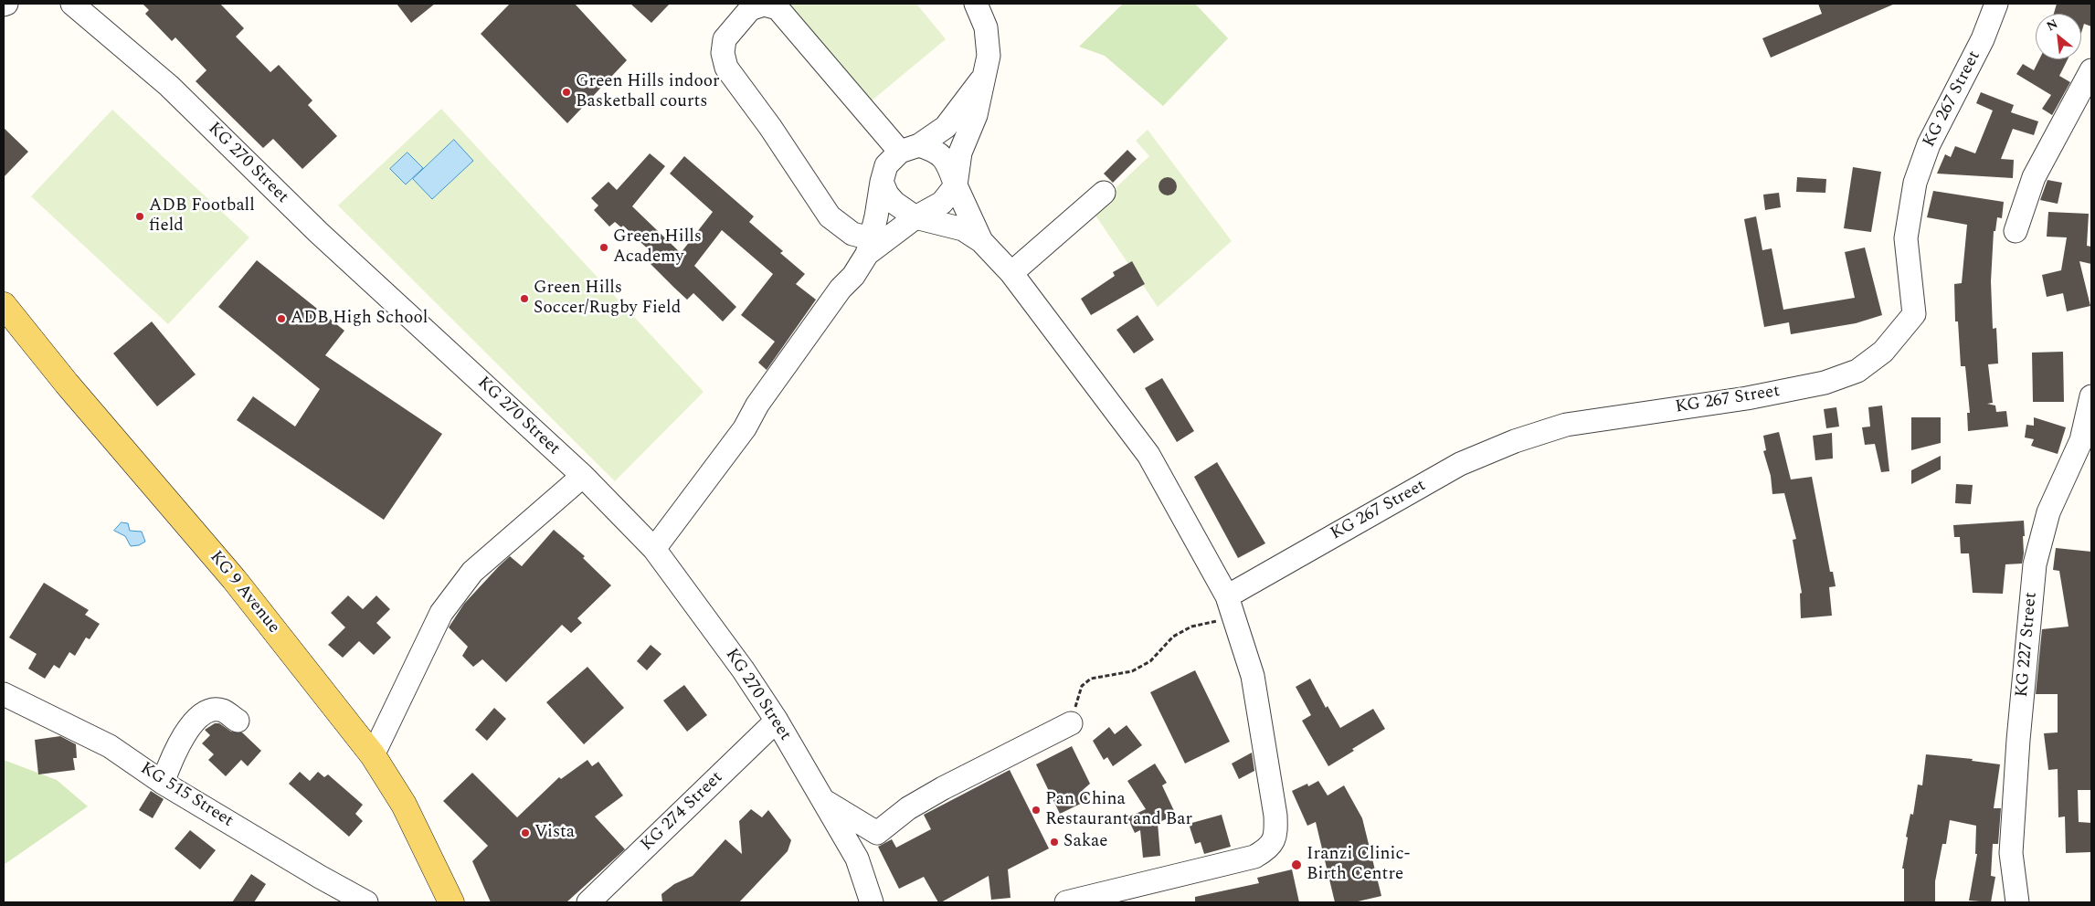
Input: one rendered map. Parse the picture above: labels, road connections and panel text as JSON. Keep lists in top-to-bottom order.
{
  "streets": {
    "main road": ["KG 9 Avenue"],
    "street": [
      "KG 267 Street",
      "KG 270 Street",
      "KG 227 Street",
      "KG 515 Street",
      "KG 274 Street"
    ]
  },
  "crossings": [
    ["KG 270 Street", "KG 274 Street"]
  ],
  "places": [
    "Green Hills indoor Basketball courts",
    "ADB Football field",
    "Green Hills Academy",
    "Green Hills Soccer/Rugby Field",
    "ADB High School",
    "Pan China Restaurant and Bar",
    "Vista",
    "Sakae",
    "Iranzi Clinic- Birth Centre"
  ],
  "north": "top left"
}
